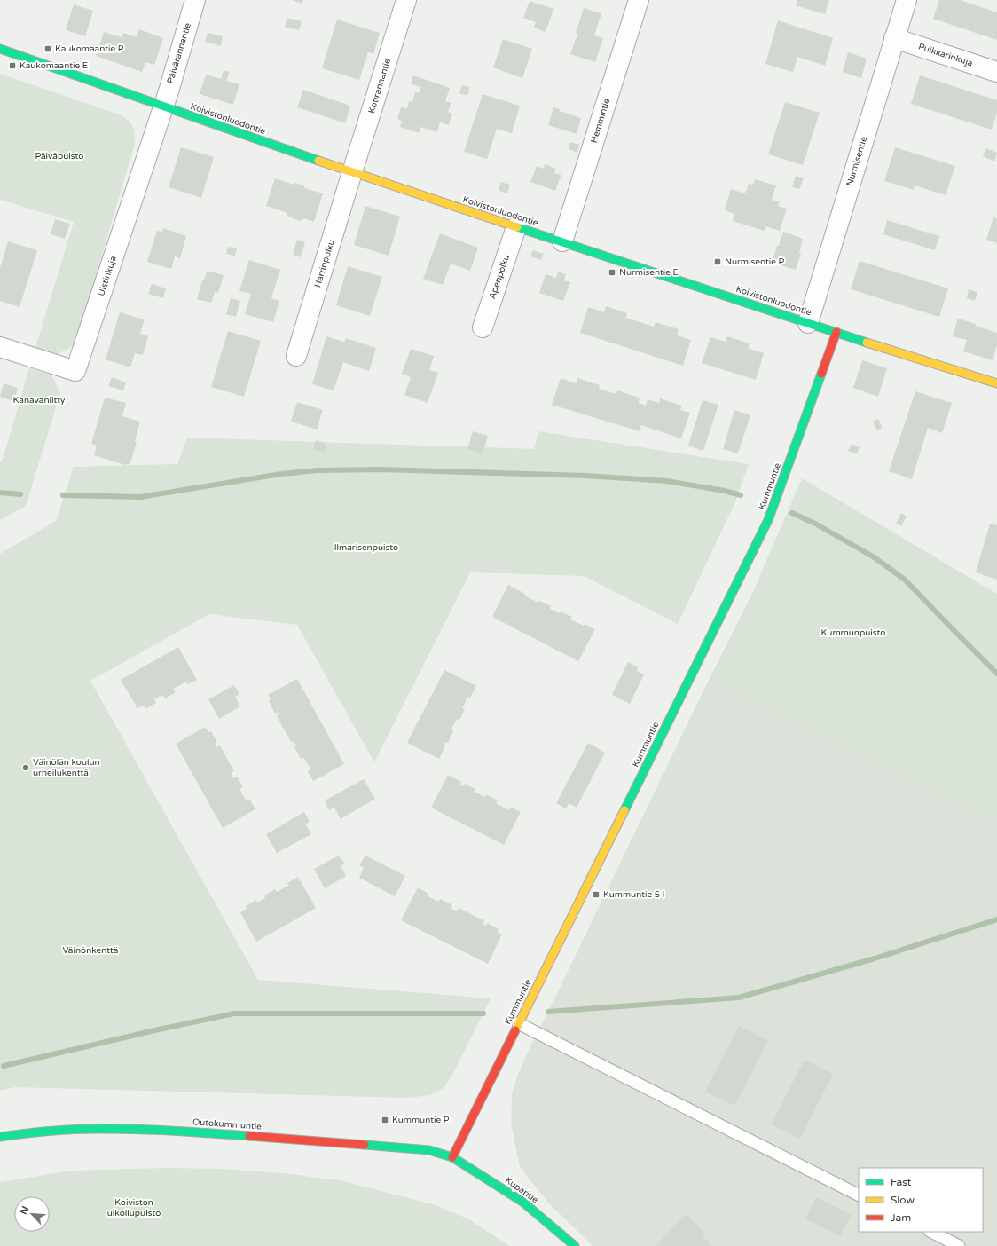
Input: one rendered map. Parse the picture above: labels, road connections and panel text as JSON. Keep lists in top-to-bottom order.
{
  "streets": {
    "street": [
      "Päivärannantie",
      "Puikkarinkuja",
      "Kotirannantie",
      "Koivistonluodontie",
      "Hemmintie",
      "Nurmisentie",
      "Harrinpolku",
      "Uistinkuja",
      "Apenpolku",
      "Kummuntie",
      "Outokummuntie",
      "Kuparitie"
    ]
  },
  "crossings": [
    ["Päivärannantie", "Koivistonluodontie"],
    ["Päivärannantie", "Uistinkuja"],
    ["Puikkarinkuja", "Nurmisentie"],
    ["Kotirannantie", "Koivistonluodontie"],
    ["Kotirannantie", "Harrinpolku"],
    ["Koivistonluodontie", "Hemmintie"],
    ["Koivistonluodontie", "Nurmisentie"],
    ["Koivistonluodontie", "Harrinpolku"],
    ["Koivistonluodontie", "Uistinkuja"],
    ["Koivistonluodontie", "Apenpolku"],
    ["Koivistonluodontie", "Kummuntie"],
    ["Kummuntie", "Outokummuntie"],
    ["Kummuntie", "Kuparitie"],
    ["Outokummuntie", "Kuparitie"]
  ],
  "parks": [
    "Päiväpuisto",
    "Kanavaniitty",
    "Ilmarisenpuisto",
    "Kummunpuisto",
    "Väinönkenttä",
    "Koiviston ulkoilupuisto"
  ],
  "places": {
    "transit": [
      "Kaukomaantie P",
      "Kaukomaantie E",
      "Nurmisentie P",
      "Nurmisentie E",
      "Kummuntie 5 I",
      "Kummuntie P"
    ],
    "other": ["Väinölän koulun urheilukenttä"]
  },
  "legend": ["Fast", "Slow", "Jam"],
  "north": "top left"
}
